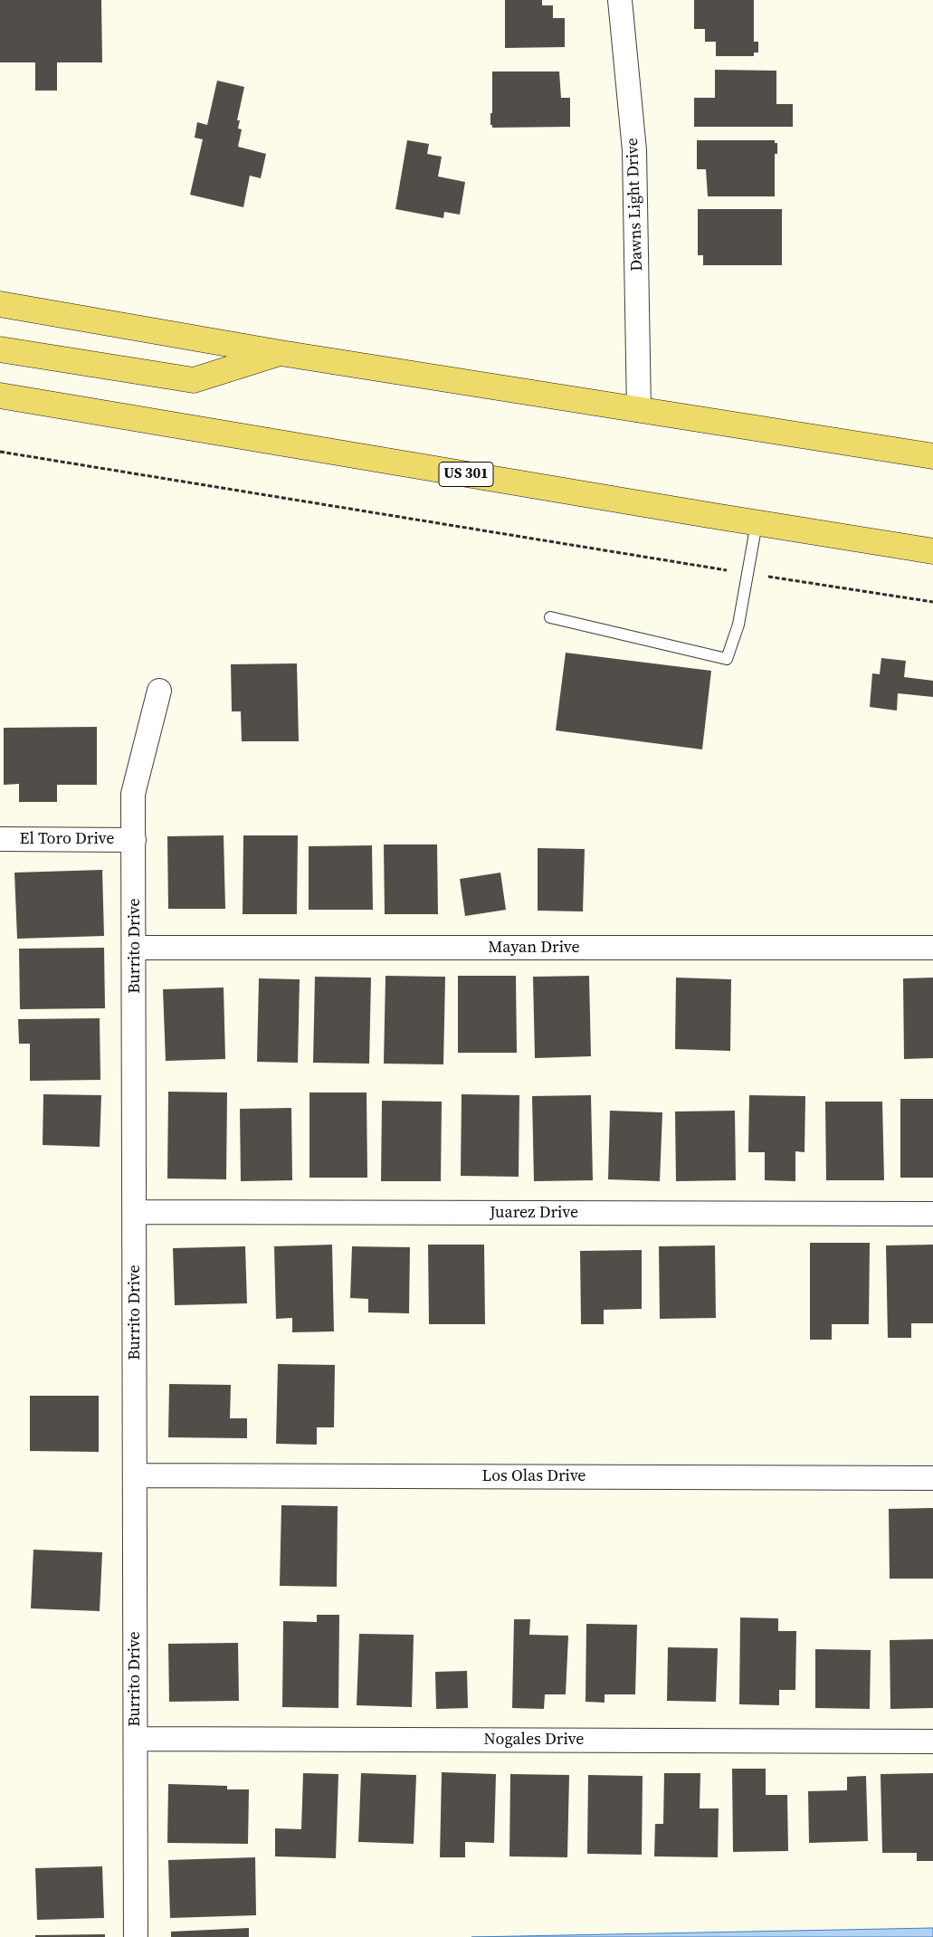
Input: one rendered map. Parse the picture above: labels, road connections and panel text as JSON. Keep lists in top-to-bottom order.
{
  "streets": {
    "main road": ["US 301"],
    "street": [
      "Dawns Light Drive",
      "El Toro Drive",
      "Burrito Drive",
      "Mayan Drive",
      "Juarez Drive",
      "Los Olas Drive",
      "Nogales Drive"
    ]
  },
  "crossings": [
    ["El Toro Drive", "Burrito Drive"],
    ["Burrito Drive", "Mayan Drive"],
    ["Burrito Drive", "Juarez Drive"],
    ["Burrito Drive", "Los Olas Drive"],
    ["Burrito Drive", "Nogales Drive"]
  ]
}
